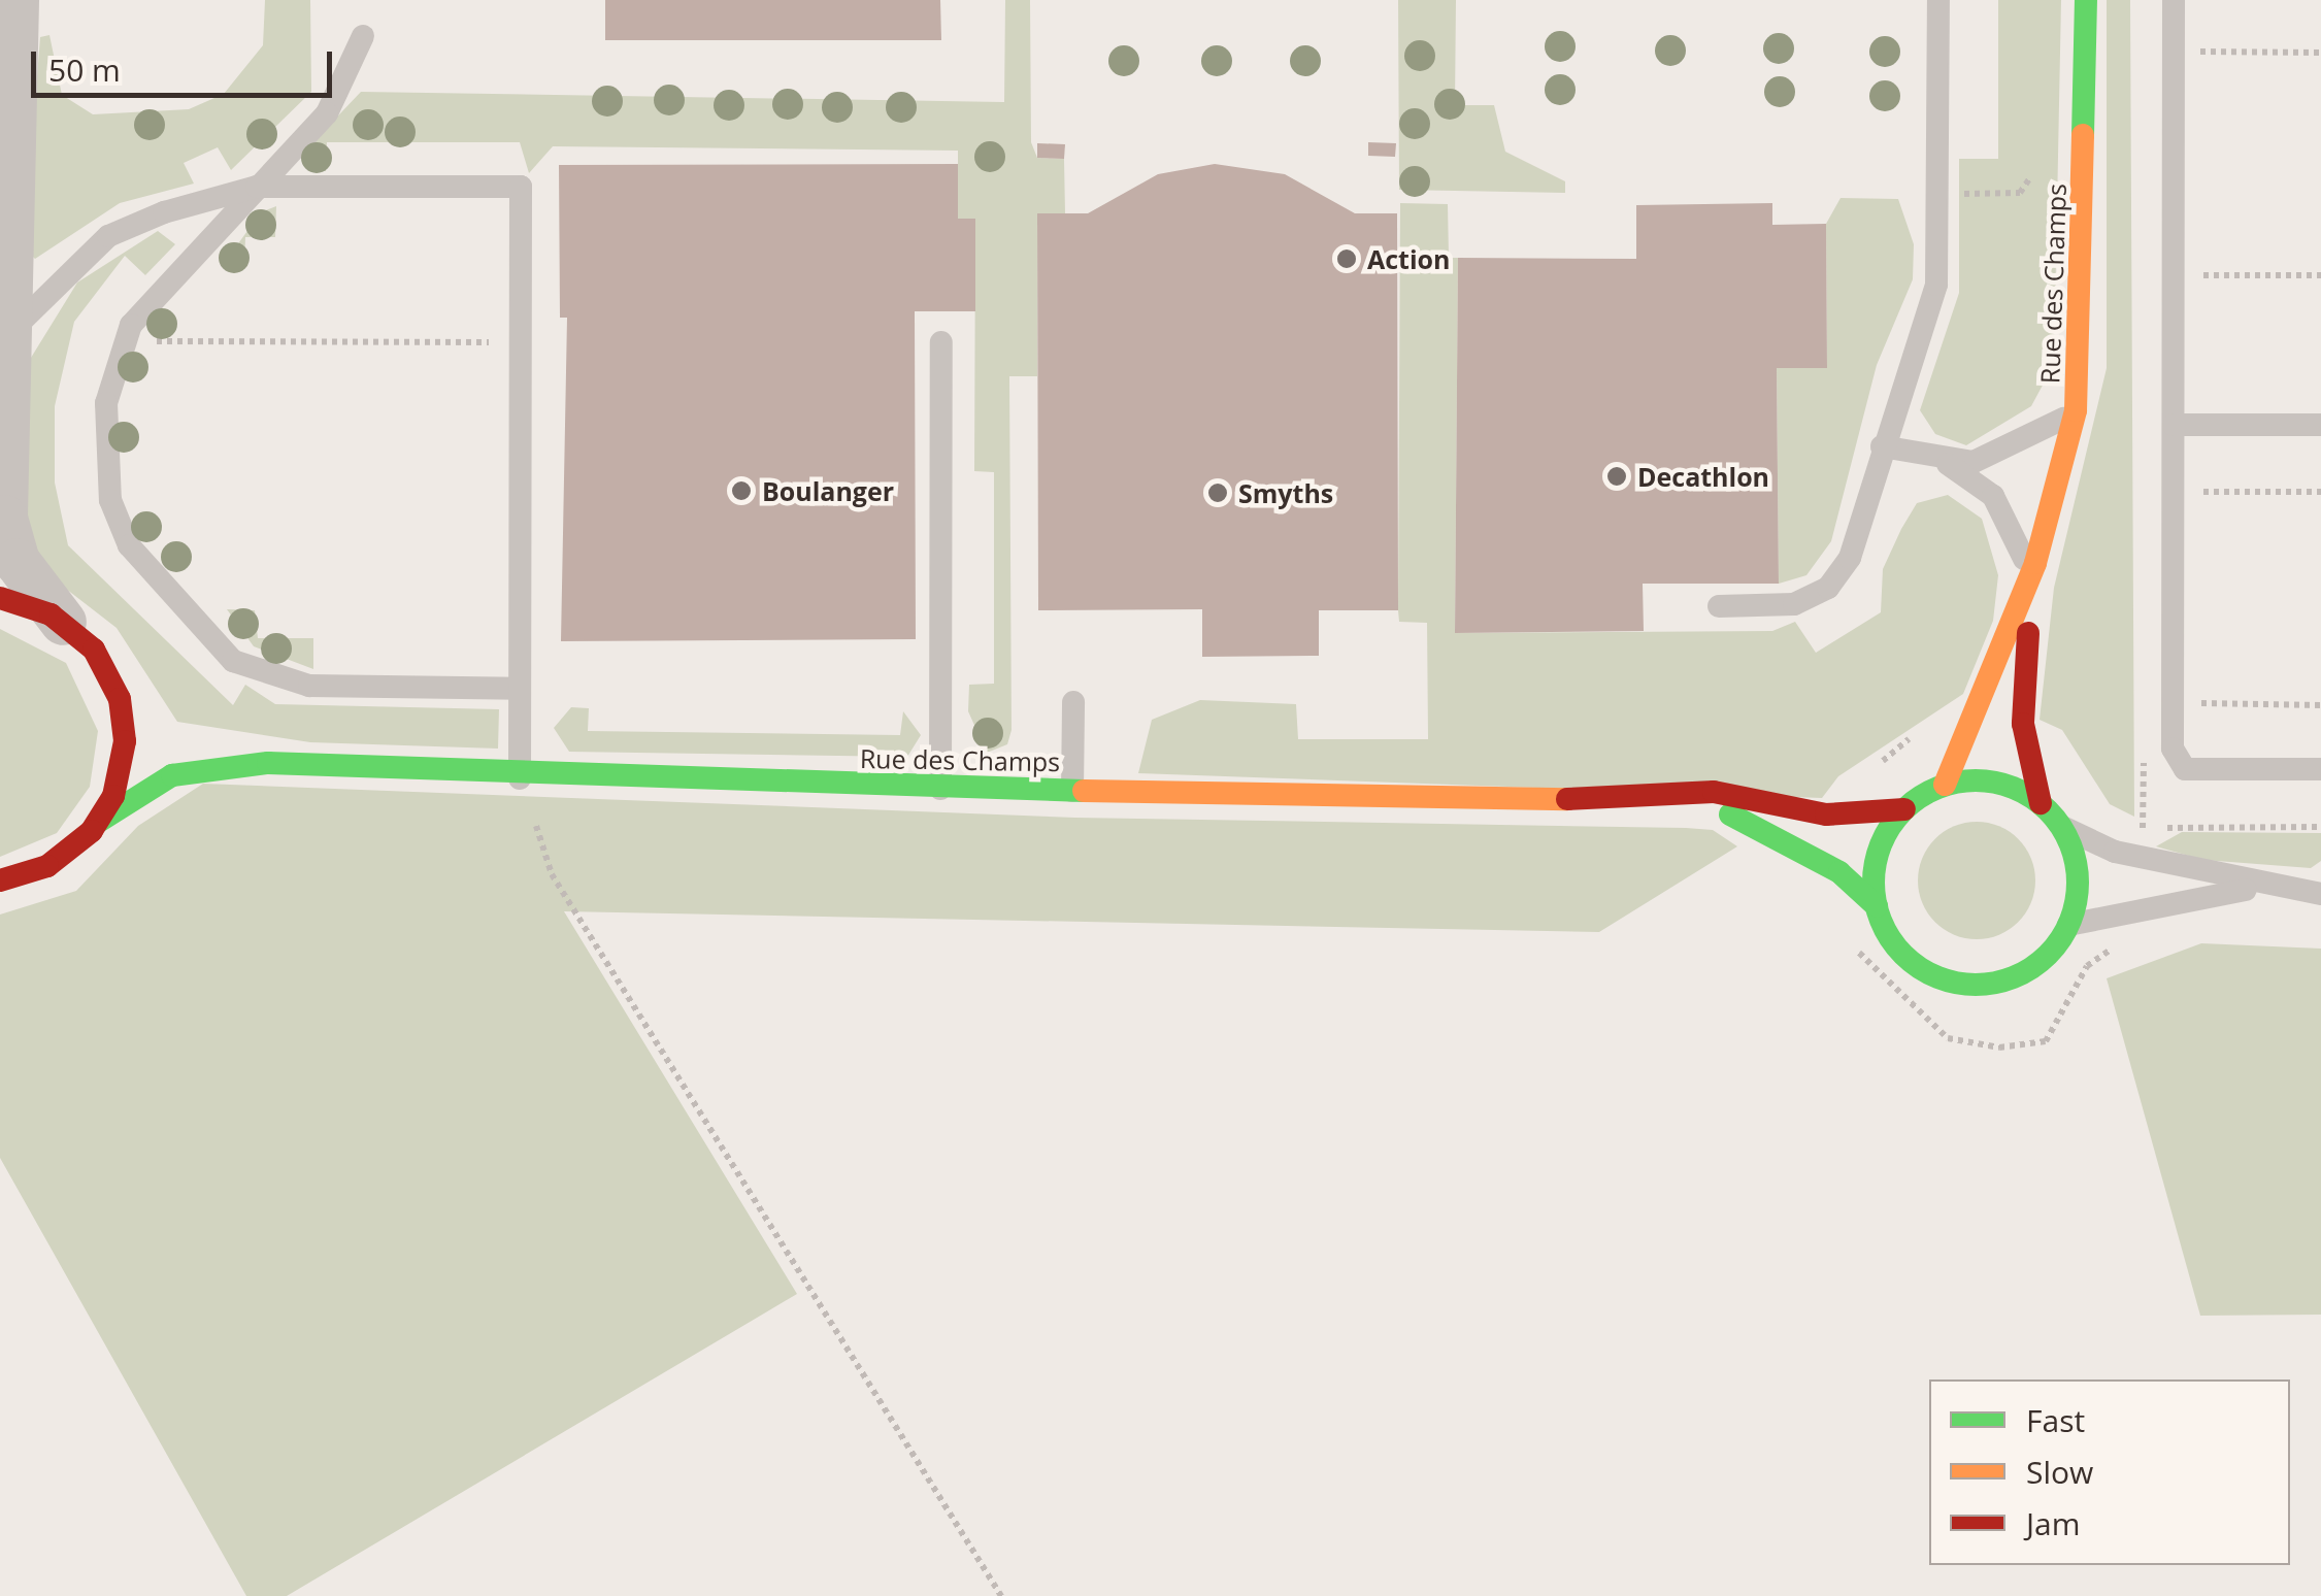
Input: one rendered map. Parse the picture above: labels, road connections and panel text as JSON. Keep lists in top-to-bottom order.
{
  "streets": {
    "street": ["Rue des Champs"]
  },
  "places": [
    "Action",
    "Decathlon",
    "Boulanger",
    "Smyths"
  ],
  "legend": ["Fast", "Slow", "Jam"],
  "scale_bar": "50 m"
}
